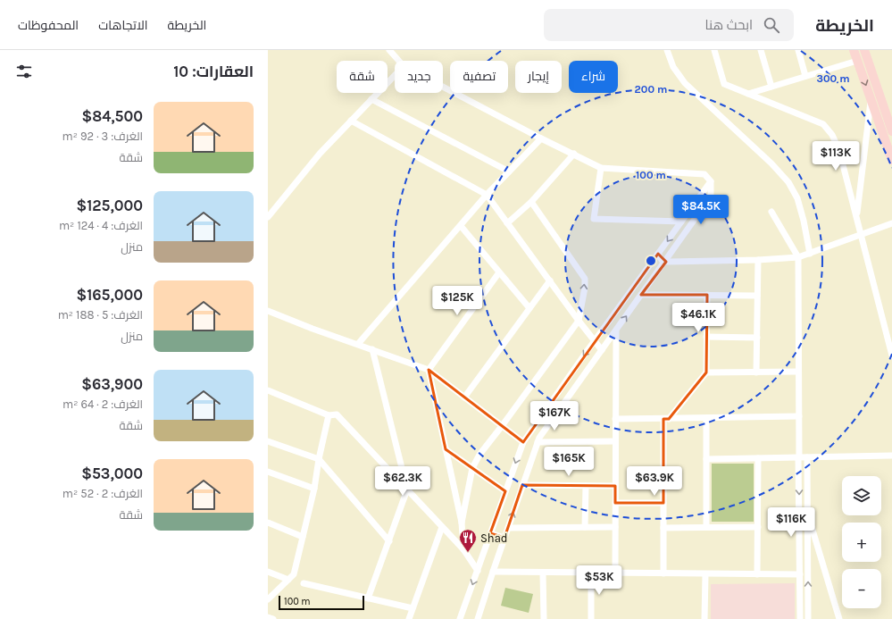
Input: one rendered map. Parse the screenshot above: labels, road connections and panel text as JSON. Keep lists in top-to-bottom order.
{
  "places": {
    "restaurant": ["Shad"]
  },
  "scale_bar": "100 m",
  "page": {
    "header": "الخريطة",
    "search": "ابحث هنا",
    "nav": ["الخريطة", "الاتجاهات", "المحفوظات"],
    "heading": "العقارات: 10",
    "chip": [
      "شراء",
      "إيجار",
      "تصفية",
      "جديد",
      "شقة"
    ],
    "list": [
      {
        "name": "$84,500",
        "note": "الغرف: 3 · 92 m² · شقة"
      },
      {
        "name": "$125,000",
        "note": "الغرف: 4 · 124 m² · منزل"
      },
      {
        "name": "$165,000",
        "note": "الغرف: 5 · 188 m² · منزل"
      },
      {
        "name": "$63,900",
        "note": "الغرف: 2 · 64 m² · شقة"
      },
      {
        "name": "$53,000",
        "note": "الغرف: 2 · 52 m² · شقة"
      }
    ],
    "price": [
      "$113K",
      "$84.5K",
      "$125K",
      "$46.1K",
      "$167K",
      "$165K",
      "$62.3K",
      "$63.9K",
      "$116K",
      "$53K"
    ],
    "map_buttons": ["+", "−"],
    "scale": "100 m"
  },
  "rings": ["300 m", "200 m", "100 m"]
}
